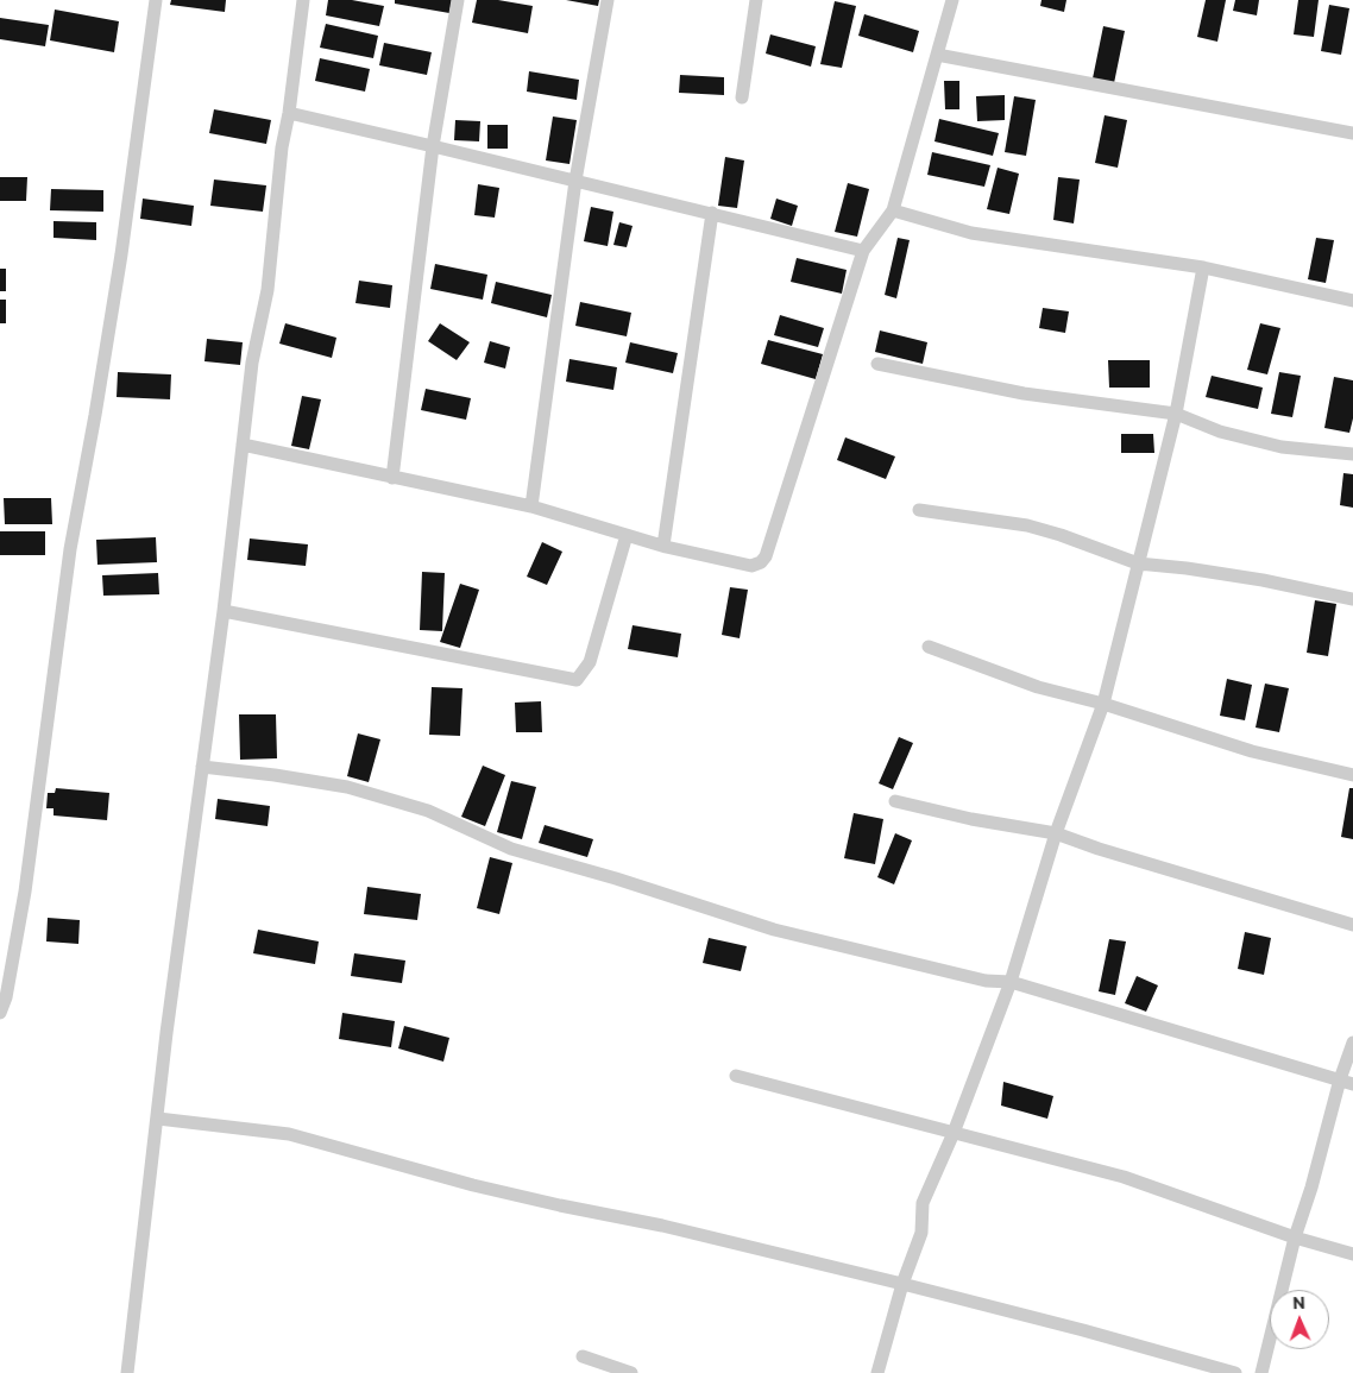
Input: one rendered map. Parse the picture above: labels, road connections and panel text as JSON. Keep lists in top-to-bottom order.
{
  "north": "top"
}
